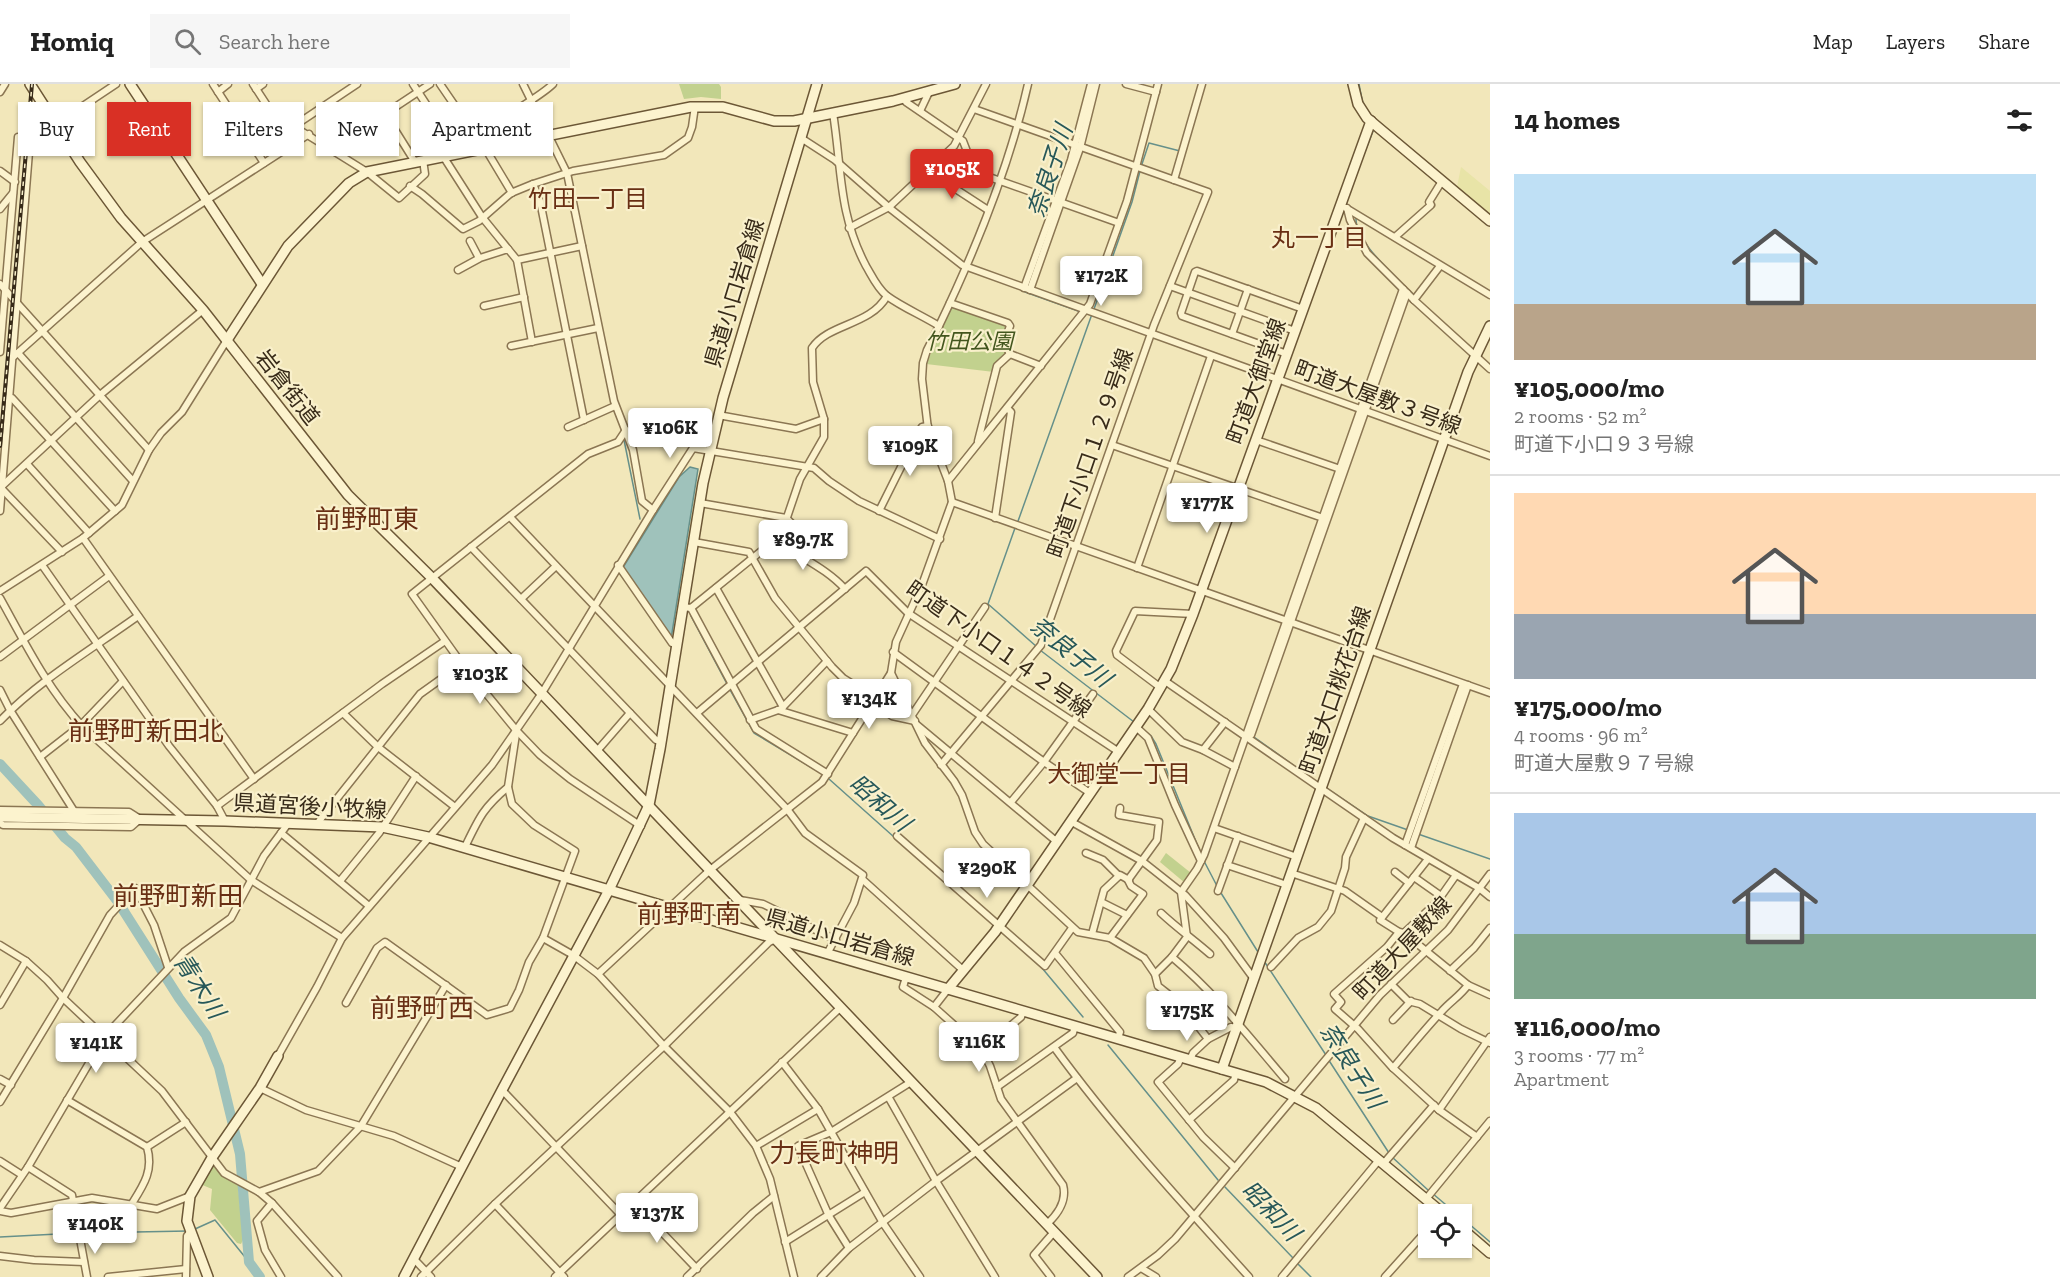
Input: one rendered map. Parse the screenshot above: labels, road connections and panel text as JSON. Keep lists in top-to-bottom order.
{
  "streets": {
    "street": [
      "県道小口岩倉線",
      "町道大御堂線",
      "岩倉街道",
      "町道大屋敷３号線",
      "町道下小口１２９号線",
      "町道下小口１４２号線",
      "町道大口桃花台線",
      "県道宮後小牧線",
      "町道大屋敷線"
    ]
  },
  "crossings": [
    ["県道小口岩倉線", "町道大御堂線"],
    ["県道小口岩倉線", "岩倉街道"],
    ["県道小口岩倉線", "町道大屋敷３号線"],
    ["県道小口岩倉線", "町道大口桃花台線"],
    ["県道小口岩倉線", "県道宮後小牧線"],
    ["県道小口岩倉線", "町道大屋敷線"],
    ["町道大御堂線", "町道大屋敷３号線"],
    ["町道大御堂線", "町道下小口１４２号線"],
    ["町道大屋敷３号線", "町道下小口１２９号線"],
    ["町道大屋敷３号線", "町道大口桃花台線"],
    ["町道下小口１２９号線", "町道下小口１４２号線"]
  ],
  "districts": [
    "竹田一丁目",
    "丸一丁目",
    "前野町東",
    "前野町新田北",
    "大御堂一丁目",
    "前野町新田",
    "前野町南",
    "前野町西",
    "力長町神明"
  ],
  "water": ["奈良子川", "昭和川", "青木川"],
  "parks": ["竹田公園"],
  "page": {
    "header": "Homiq",
    "search": "Search here",
    "nav": ["Map", "Layers", "Share"],
    "heading": "14 homes",
    "chip": [
      "Buy",
      "Rent",
      "Filters",
      "New",
      "Apartment"
    ],
    "price": [
      "¥105K",
      "¥172K",
      "¥106K",
      "¥109K",
      "¥177K",
      "¥89.7K",
      "¥103K",
      "¥134K",
      "¥290K",
      "¥175K",
      "¥116K",
      "¥141K",
      "¥137K",
      "¥140K"
    ],
    "list": [
      {
        "name": "¥105,000/mo",
        "note": "2 rooms · 52 m² · 町道下小口９３号線"
      },
      {
        "name": "¥175,000/mo",
        "note": "4 rooms · 96 m² · 町道大屋敷９７号線"
      },
      {
        "name": "¥116,000/mo",
        "note": "3 rooms · 77 m² · Apartment"
      }
    ]
  }
}
